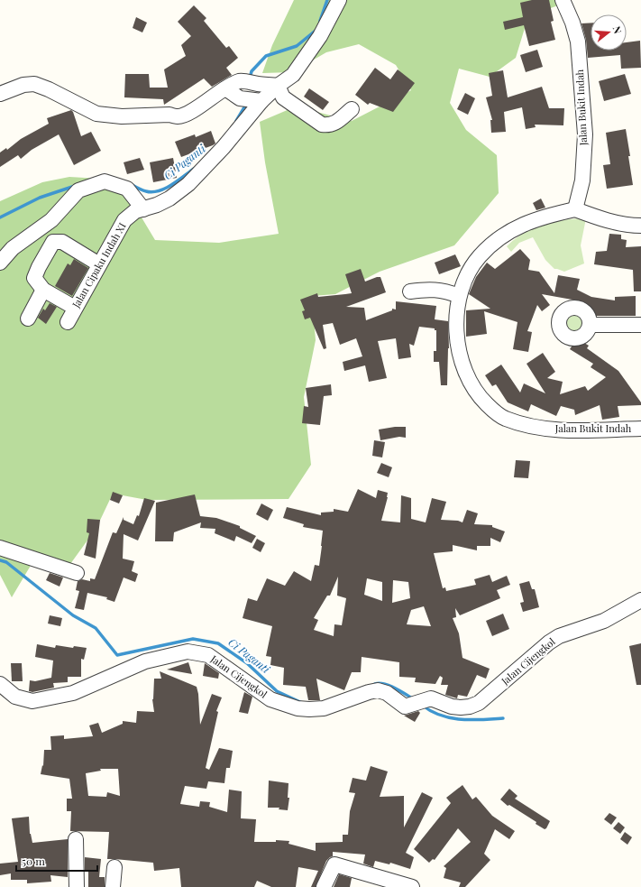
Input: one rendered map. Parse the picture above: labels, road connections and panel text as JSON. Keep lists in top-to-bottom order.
{
  "streets": {
    "street": ["Jalan Bukit Indah", "Jalan Cipaku Indah XI", "Jalan Cijengkol"]
  },
  "water": ["Ci Paganti"],
  "scale_bar": "50 m",
  "north": "right"
}
